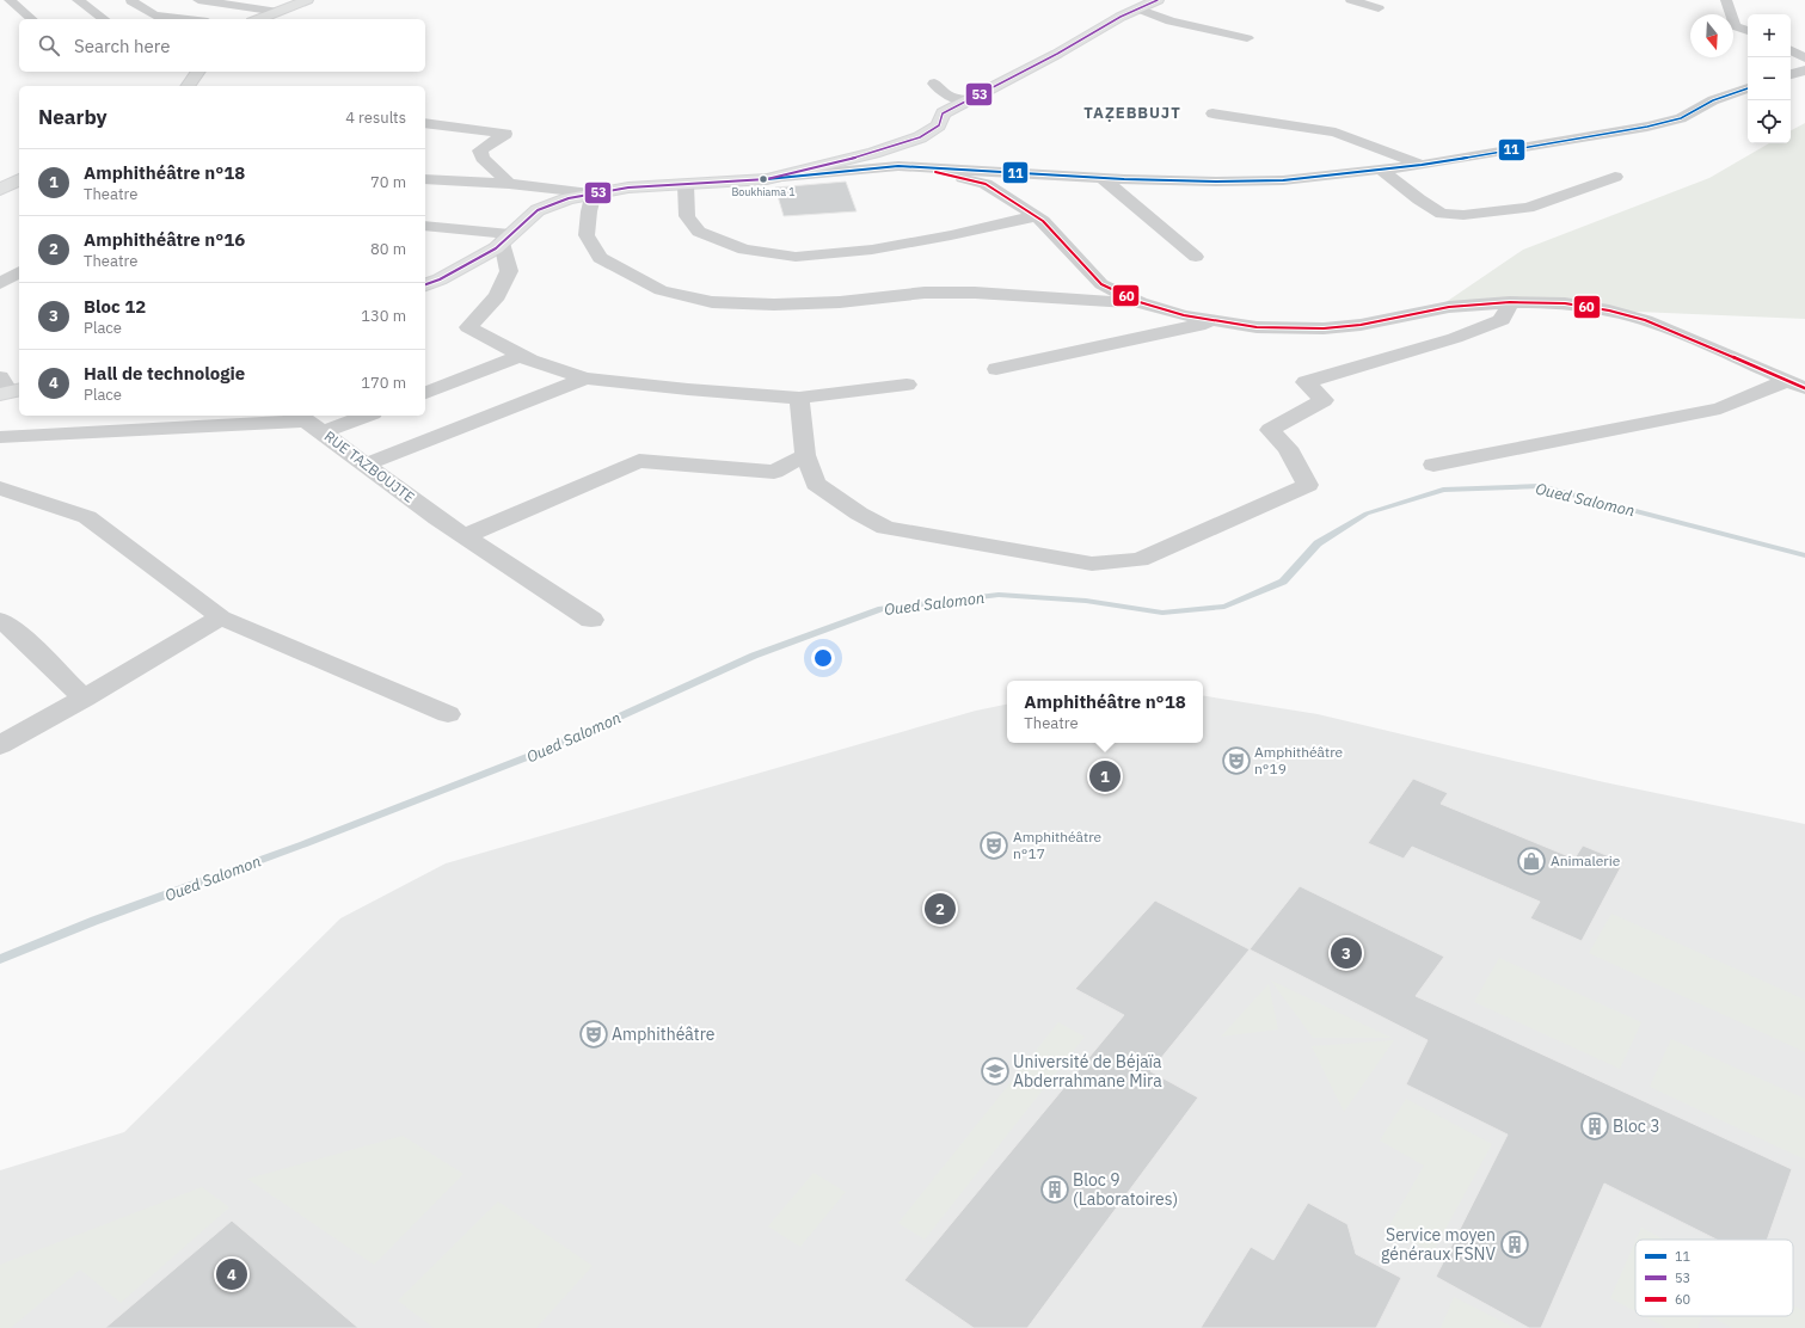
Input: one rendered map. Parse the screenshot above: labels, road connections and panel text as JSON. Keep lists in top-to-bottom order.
{
  "streets": {
    "street": ["RUE TAZBOUJTE"]
  },
  "districts": ["TAẒEBBUJT"],
  "water": ["Oued Salomon"],
  "places": {
    "other": ["Boukhiama 1"],
    "theatre": ["Amphithéâtre n°19", "Amphithéâtre n°17", "Amphithéâtre"],
    "shop": ["Animalerie"],
    "school or university": ["Université de Béjaïa Abderrahmane Mira"],
    "building": ["Bloc 3", "Bloc 9 (Laboratoires)", "Service moyen généraux FSNV"]
  },
  "lines": ["transit line 53", "transit line 11", "transit line 60"],
  "legend": ["11", "53", "60"],
  "north": "bottom",
  "page": {
    "map_buttons": ["+", "−"],
    "search": "Search here",
    "heading": ["Nearby", "4 results"],
    "list": [
      {
        "mark": "1",
        "name": "Amphithéâtre n°18",
        "note": "Theatre",
        "value": "70 m"
      },
      {
        "mark": "2",
        "name": "Amphithéâtre n°16",
        "note": "Theatre",
        "value": "80 m"
      },
      {
        "mark": "3",
        "name": "Bloc 12",
        "note": "Place",
        "value": "130 m"
      },
      {
        "mark": "4",
        "name": "Hall de technologie",
        "note": "Place",
        "value": "170 m"
      }
    ],
    "popup": ["Amphithéâtre n°18", "Theatre"],
    "pins": [
      "1",
      "2",
      "3",
      "4"
    ]
  }
}
